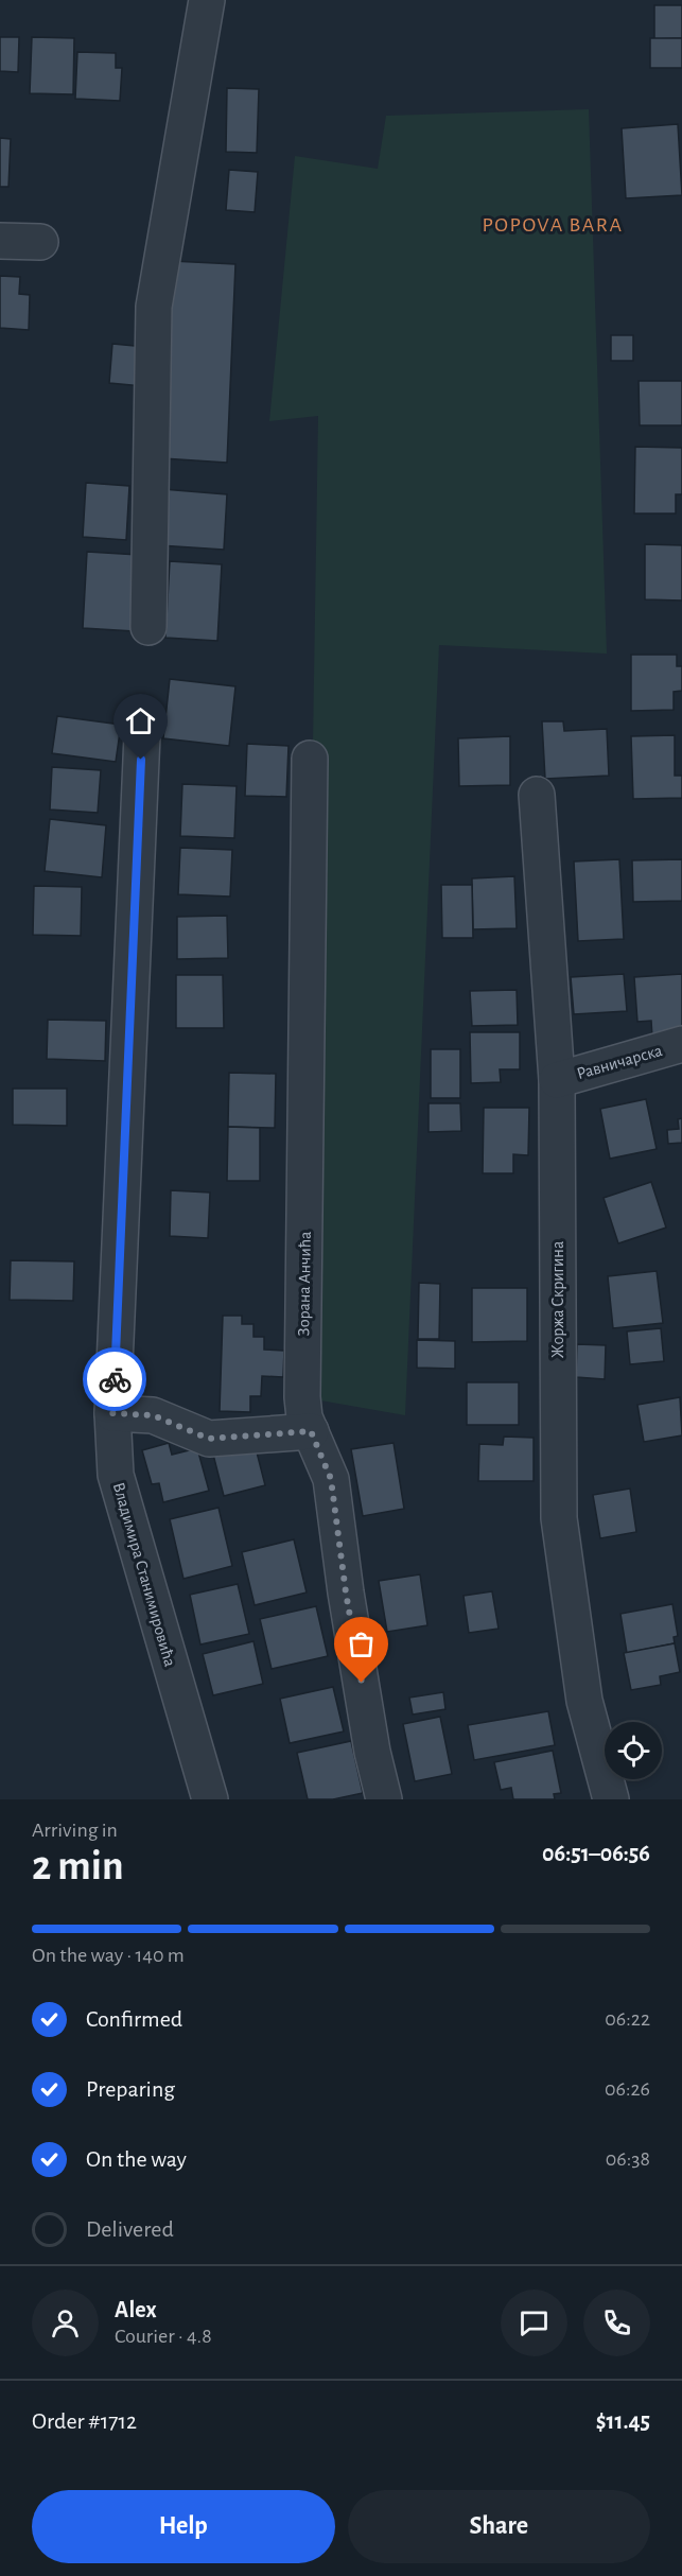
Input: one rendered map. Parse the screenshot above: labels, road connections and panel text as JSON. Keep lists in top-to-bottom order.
{
  "streets": {
    "street": [
      "Равничарска",
      "Зорана Анчића",
      "Жоржа Скригина",
      "Владимира Станимировића"
    ]
  },
  "crossings": [
    ["Равничарска", "Жоржа Скригина"]
  ],
  "districts": ["POPOVA BARA"],
  "page": {
    "heading": ["2 min", "Arriving in", "06:51–06:56"],
    "panel": [
      "Alex",
      "Courier · 4.8",
      "Order #1712",
      "$11.45"
    ],
    "bar": "On the way · 140 m",
    "list": [
      ["Confirmed", "06:22"],
      ["Preparing", "06:26"],
      ["On the way", "06:38"],
      "Delivered"
    ],
    "buttons": ["Help", "Share"]
  }
}
